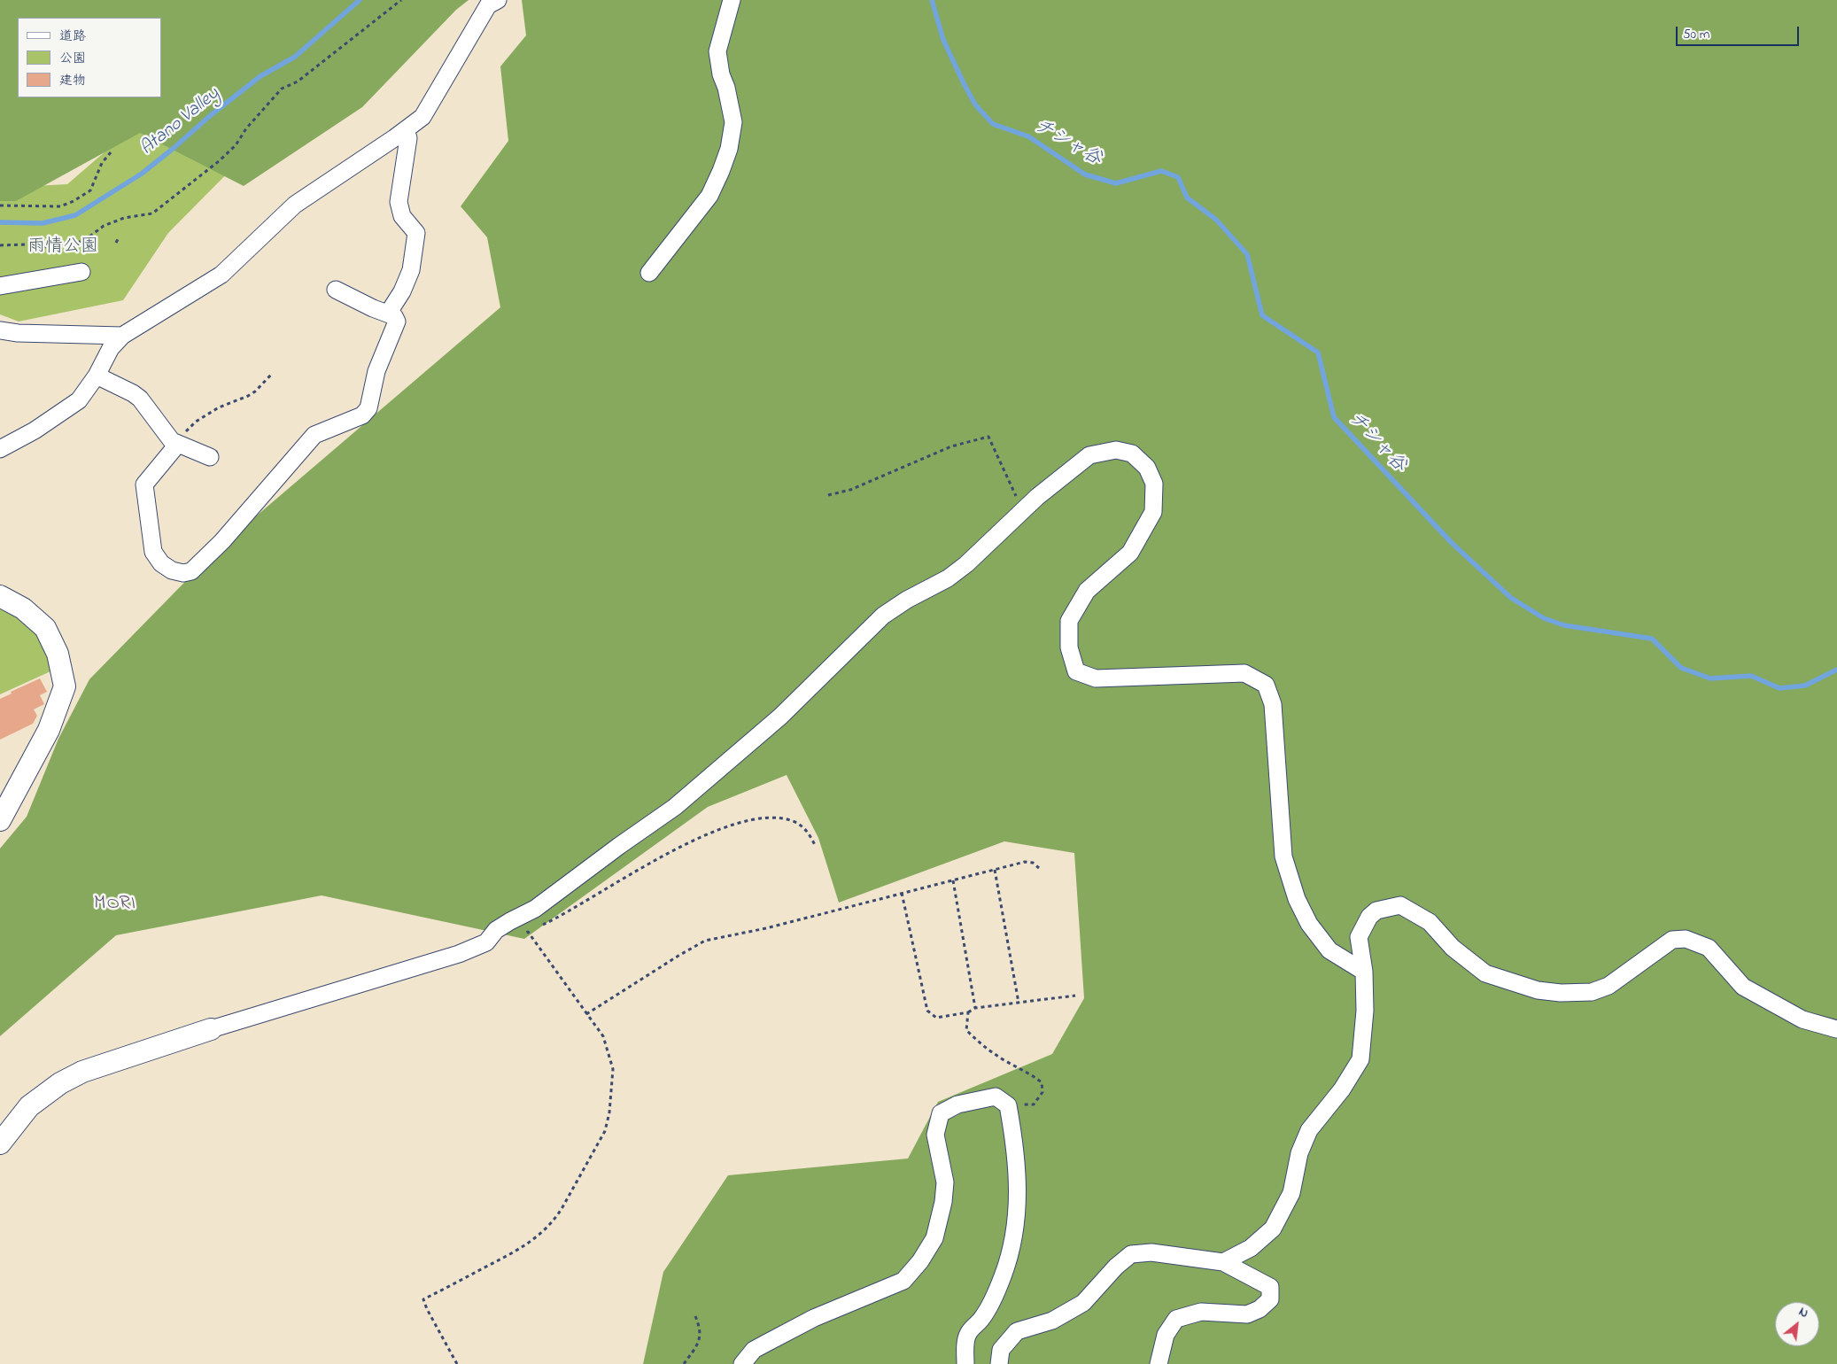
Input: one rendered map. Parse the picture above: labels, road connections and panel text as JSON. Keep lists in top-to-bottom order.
{
  "districts": ["MORI"],
  "water": ["Atano Valley", "チシャ谷"],
  "parks": ["雨情公園"],
  "legend": ["道路", "公園", "建物"],
  "scale_bar": "50 m",
  "north": "top right"
}
